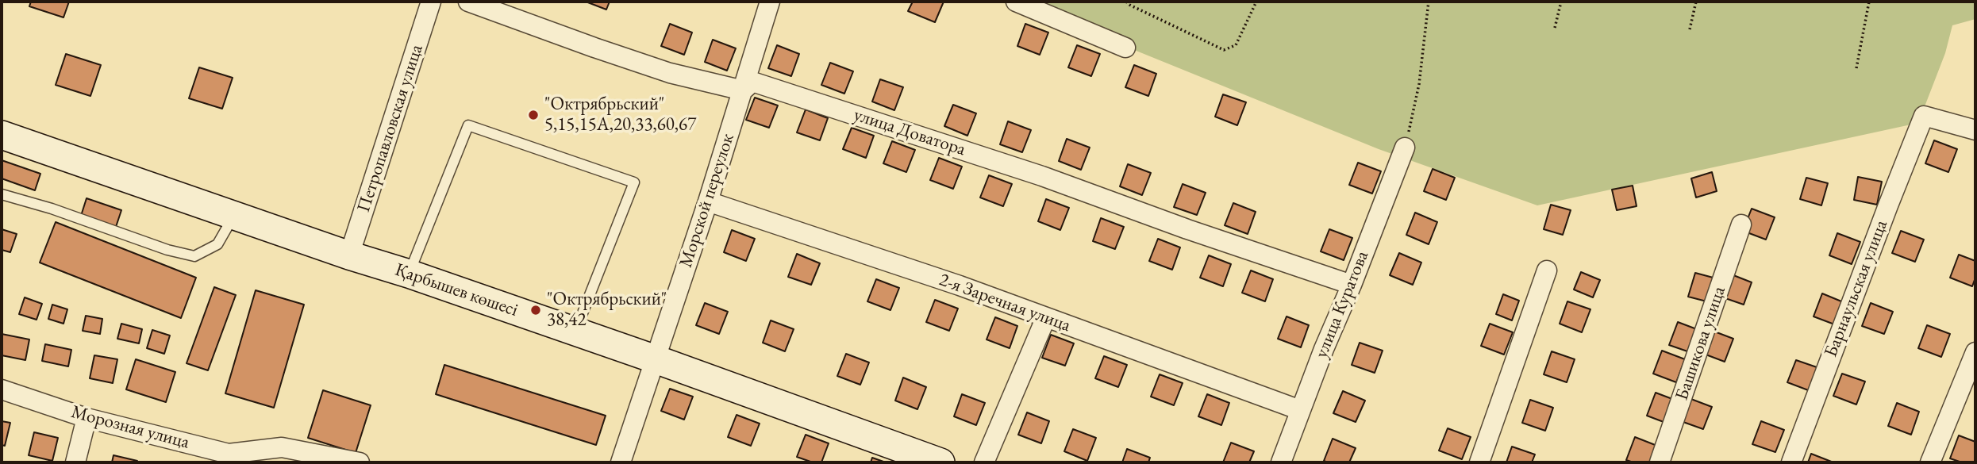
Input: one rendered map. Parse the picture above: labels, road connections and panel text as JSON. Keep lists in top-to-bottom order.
{
  "streets": {
    "main road": ["Қарбышев көшесі"],
    "street": [
      "Петропавловская улица",
      "улица Доватора",
      "Морской переулок",
      "Барнаульская улица",
      "2-я Заречная улица",
      "улица Куратова",
      "Башикова улица",
      "Морозная улица"
    ]
  },
  "crossings": [
    ["Петропавловская улица", "Қарбышев көшесі"],
    ["улица Доватора", "Морской переулок"],
    ["улица Доватора", "улица Куратова"],
    ["Морской переулок", "Қарбышев көшесі"],
    ["Морской переулок", "2-я Заречная улица"],
    ["2-я Заречная улица", "улица Куратова"]
  ],
  "places": ["\"Октрябрьский\" 5,15,15А,20,33,60,67", "\"Октрябрьский\" 38,42"]
}
